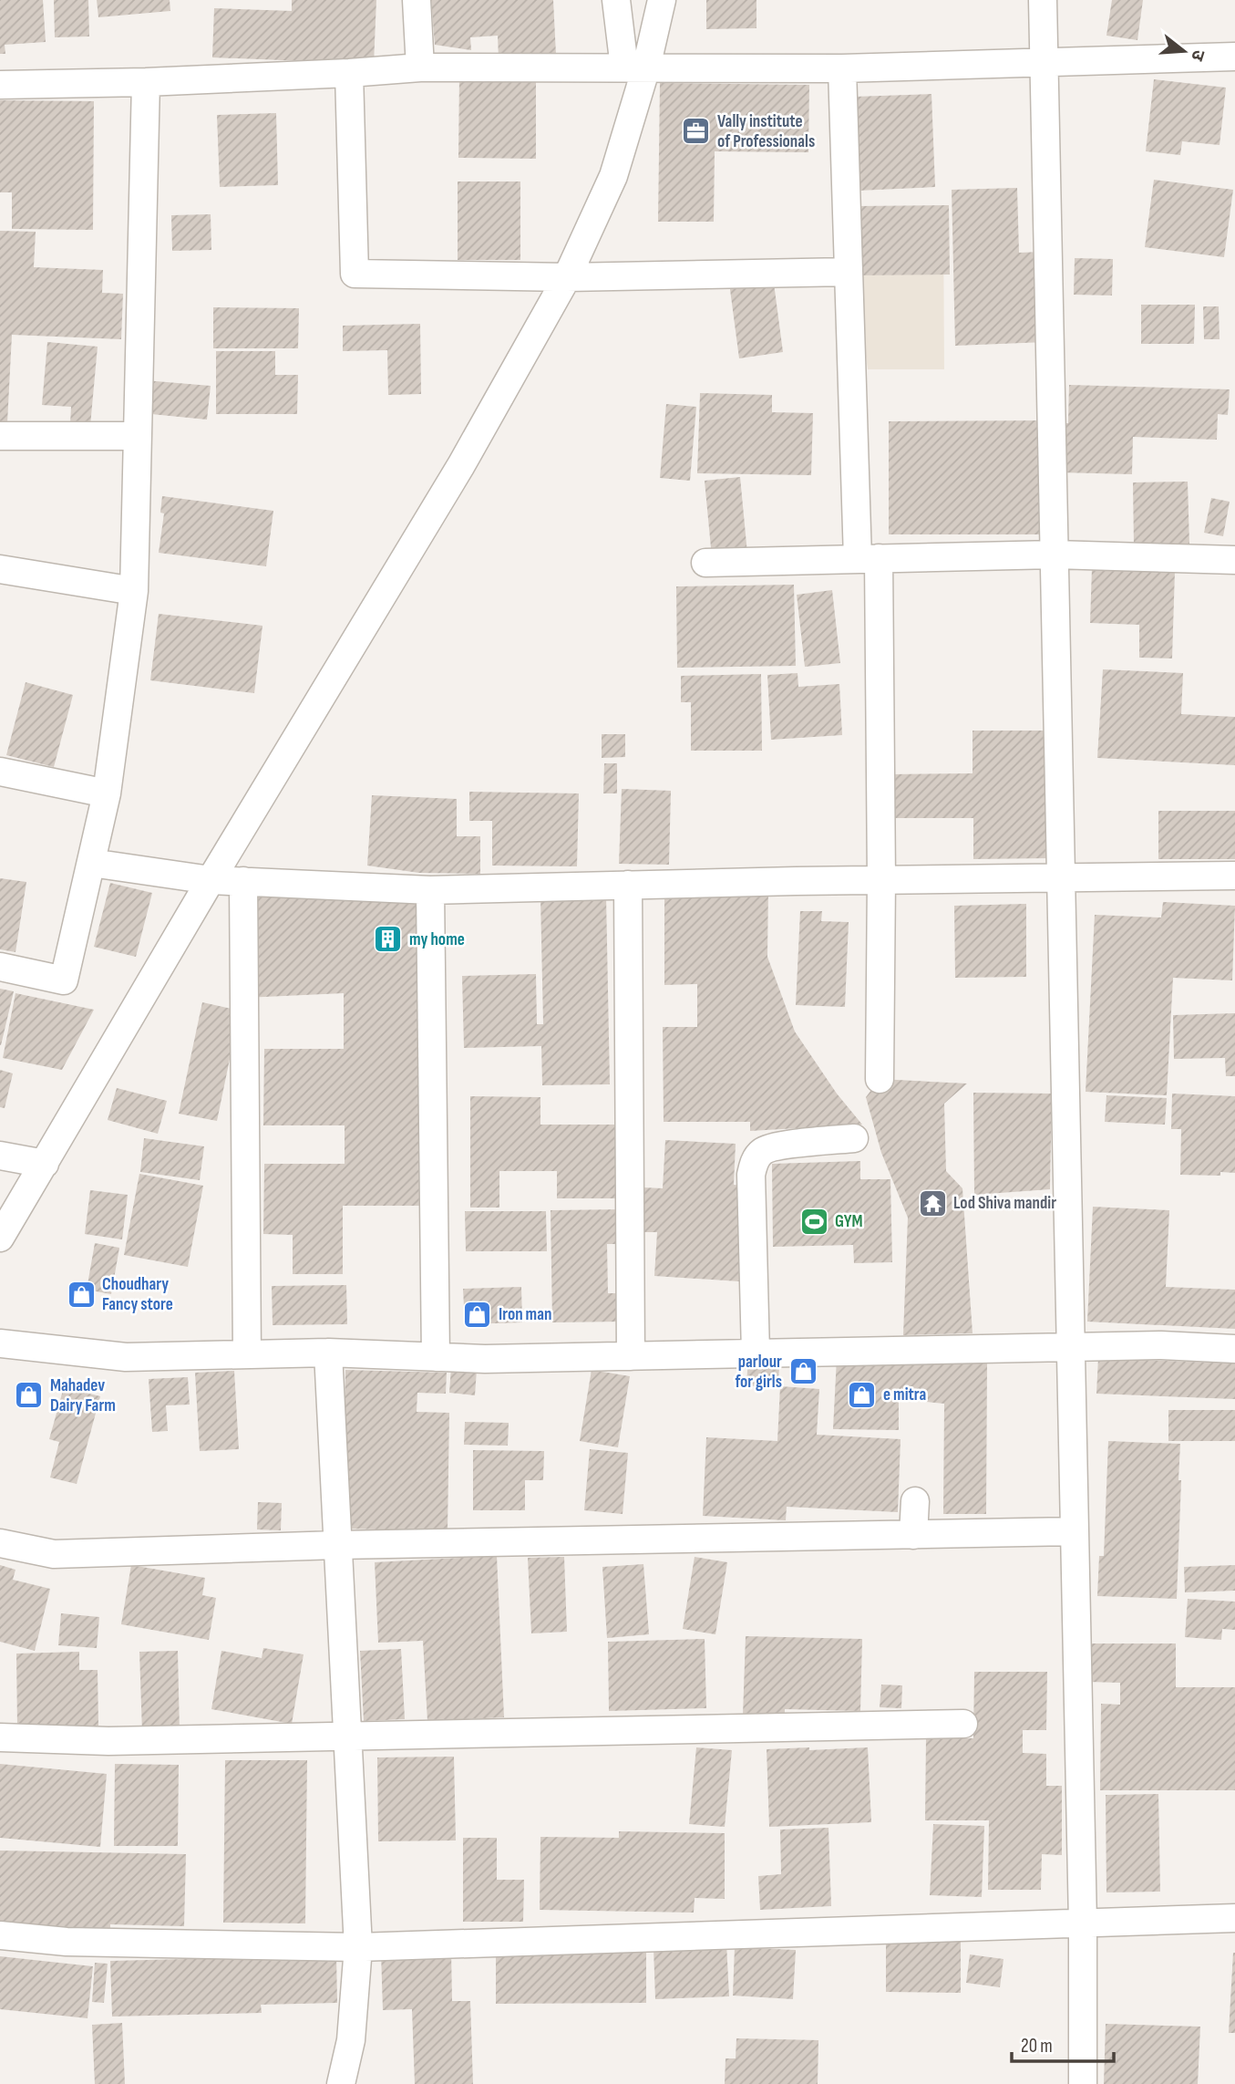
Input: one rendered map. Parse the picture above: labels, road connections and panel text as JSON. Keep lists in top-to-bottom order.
{
  "places": {
    "office": ["Vally institute of Professionals"],
    "building": ["my home"],
    "temple": ["Lod Shiva mandir"],
    "sports": ["GYM"],
    "shop": [
      "Choudhary Fancy store",
      "Iron man",
      "parlour for girls",
      "e mitra",
      "Mahadev Dairy Farm"
    ]
  },
  "scale_bar": "20 m",
  "north": "right"
}
